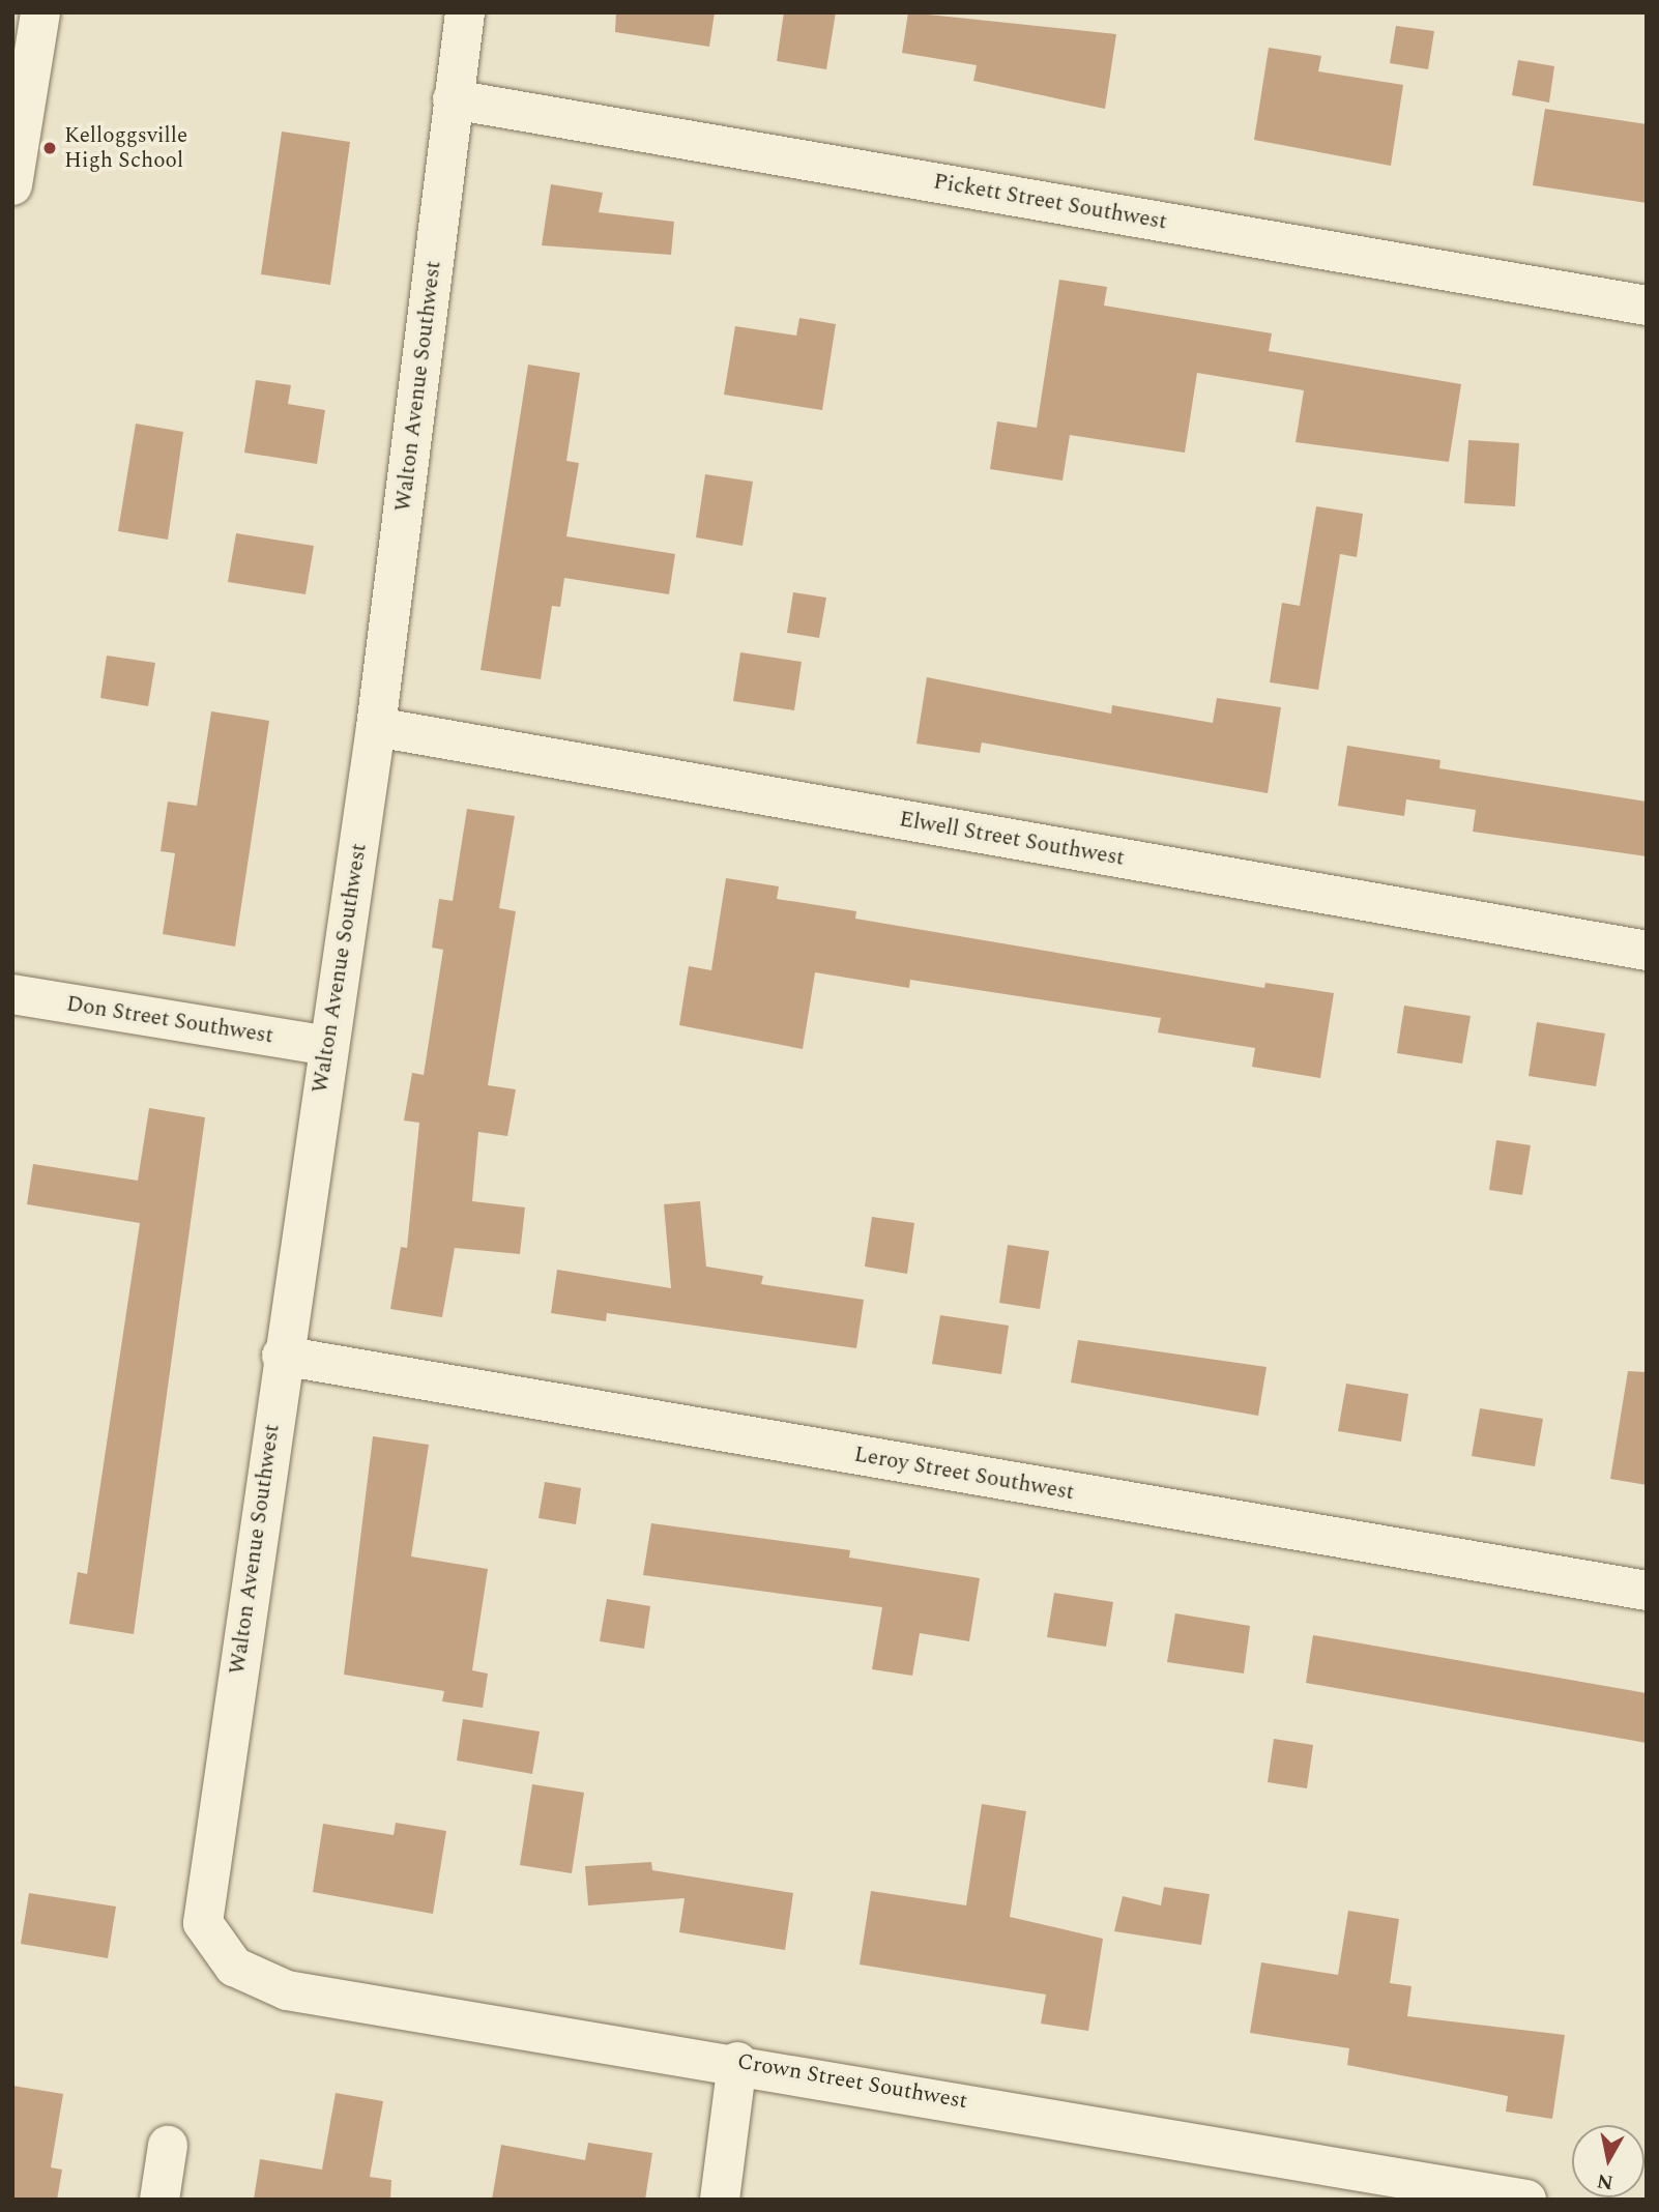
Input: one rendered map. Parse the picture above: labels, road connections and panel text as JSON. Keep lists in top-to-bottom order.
{
  "streets": {
    "street": [
      "Pickett Street Southwest",
      "Walton Avenue Southwest",
      "Elwell Street Southwest",
      "Don Street Southwest",
      "Leroy Street Southwest",
      "Crown Street Southwest"
    ]
  },
  "crossings": [
    ["Pickett Street Southwest", "Walton Avenue Southwest"],
    ["Walton Avenue Southwest", "Elwell Street Southwest"],
    ["Walton Avenue Southwest", "Don Street Southwest"],
    ["Walton Avenue Southwest", "Leroy Street Southwest"],
    ["Walton Avenue Southwest", "Crown Street Southwest"]
  ],
  "places": ["Kelloggsville High School"],
  "north": "bottom"
}
